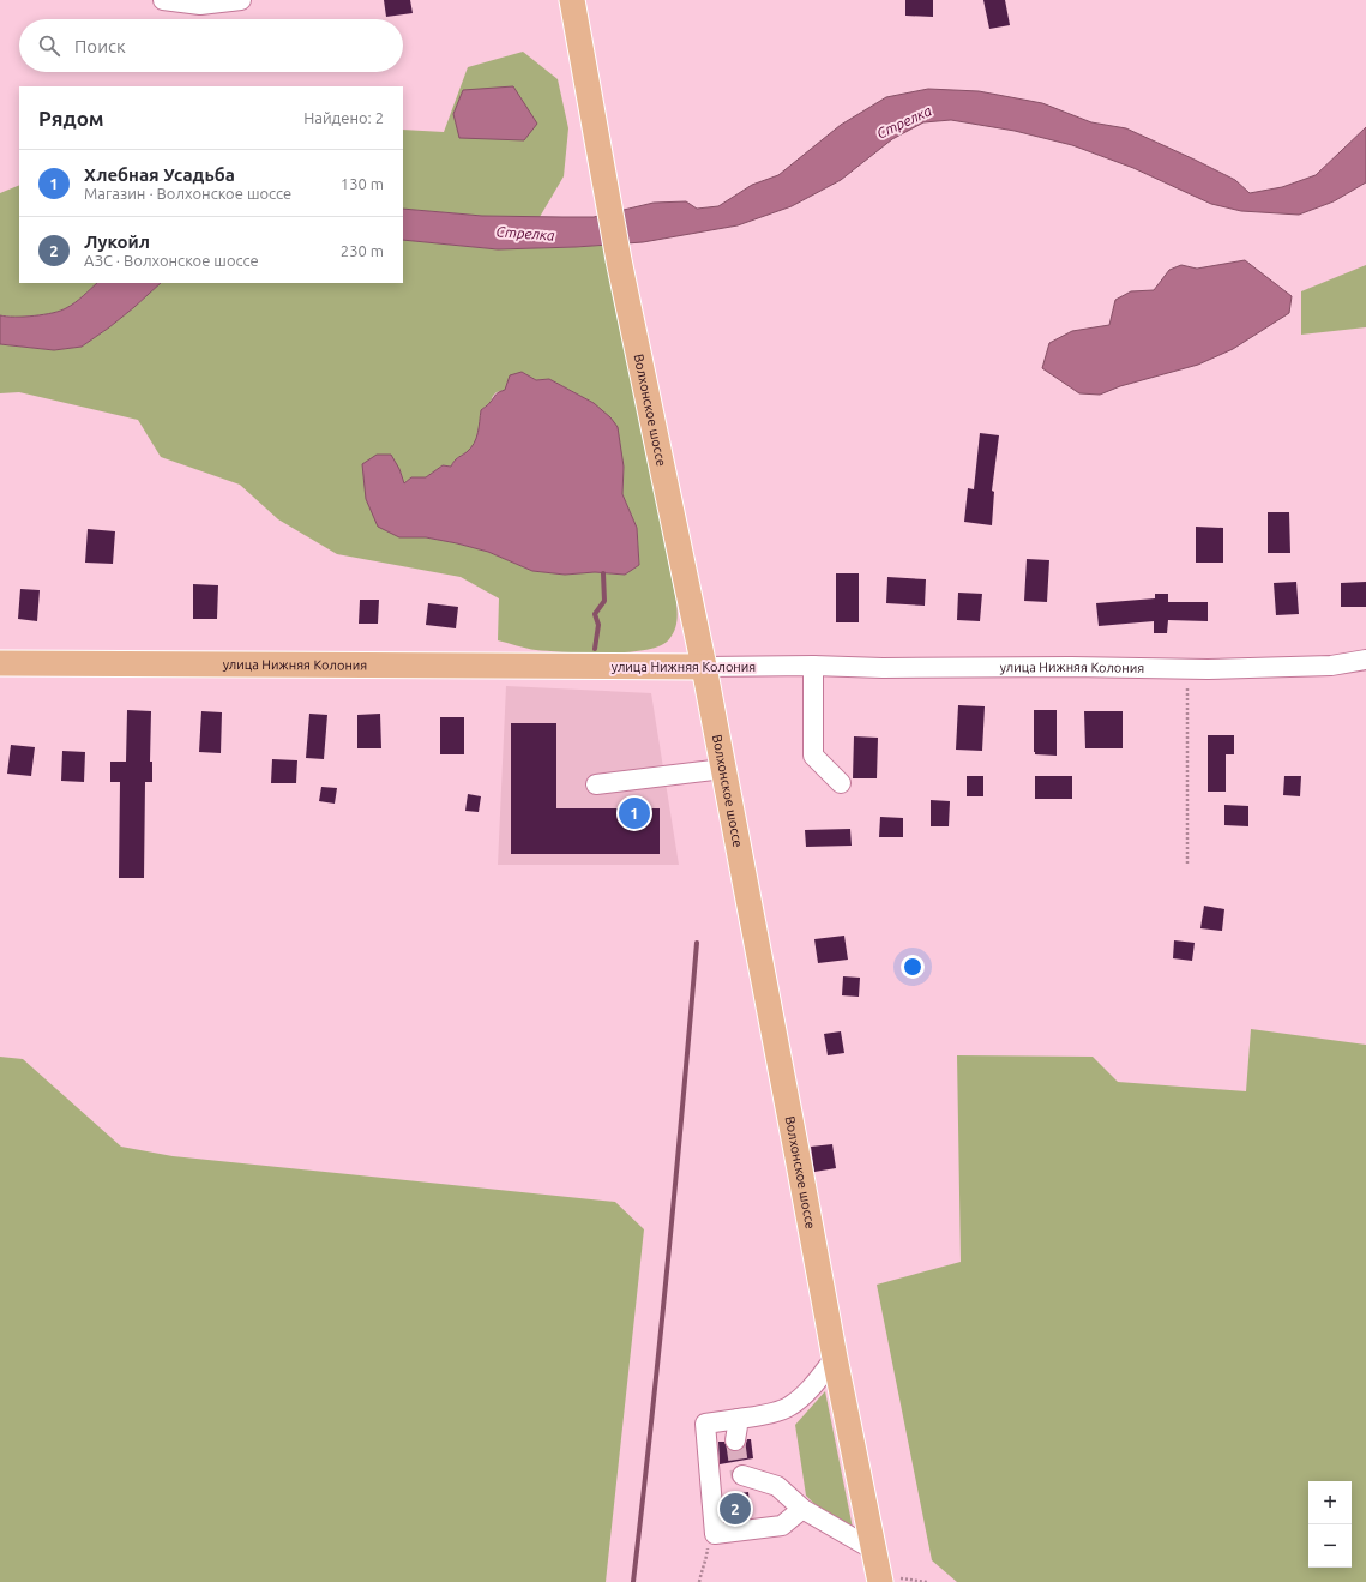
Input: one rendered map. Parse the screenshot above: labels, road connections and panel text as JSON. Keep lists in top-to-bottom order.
{
  "streets": {
    "main road": ["Волхонское шоссе", "улица Нижняя Колония"]
  },
  "crossings": [
    ["Волхонское шоссе", "улица Нижняя Колония"]
  ],
  "water": ["Стрелка"],
  "page": {
    "search": "Поиск",
    "heading": ["Рядом", "Найдено: 2"],
    "list": [
      {
        "mark": "1",
        "name": "Хлебная Усадьба",
        "note": "Магазин · Волхонское шоссе",
        "value": "130 m"
      },
      {
        "mark": "2",
        "name": "Лукойл",
        "note": "АЗС · Волхонское шоссе",
        "value": "230 m"
      }
    ],
    "pins": ["1", "2"],
    "map_buttons": ["+", "−"]
  }
}
